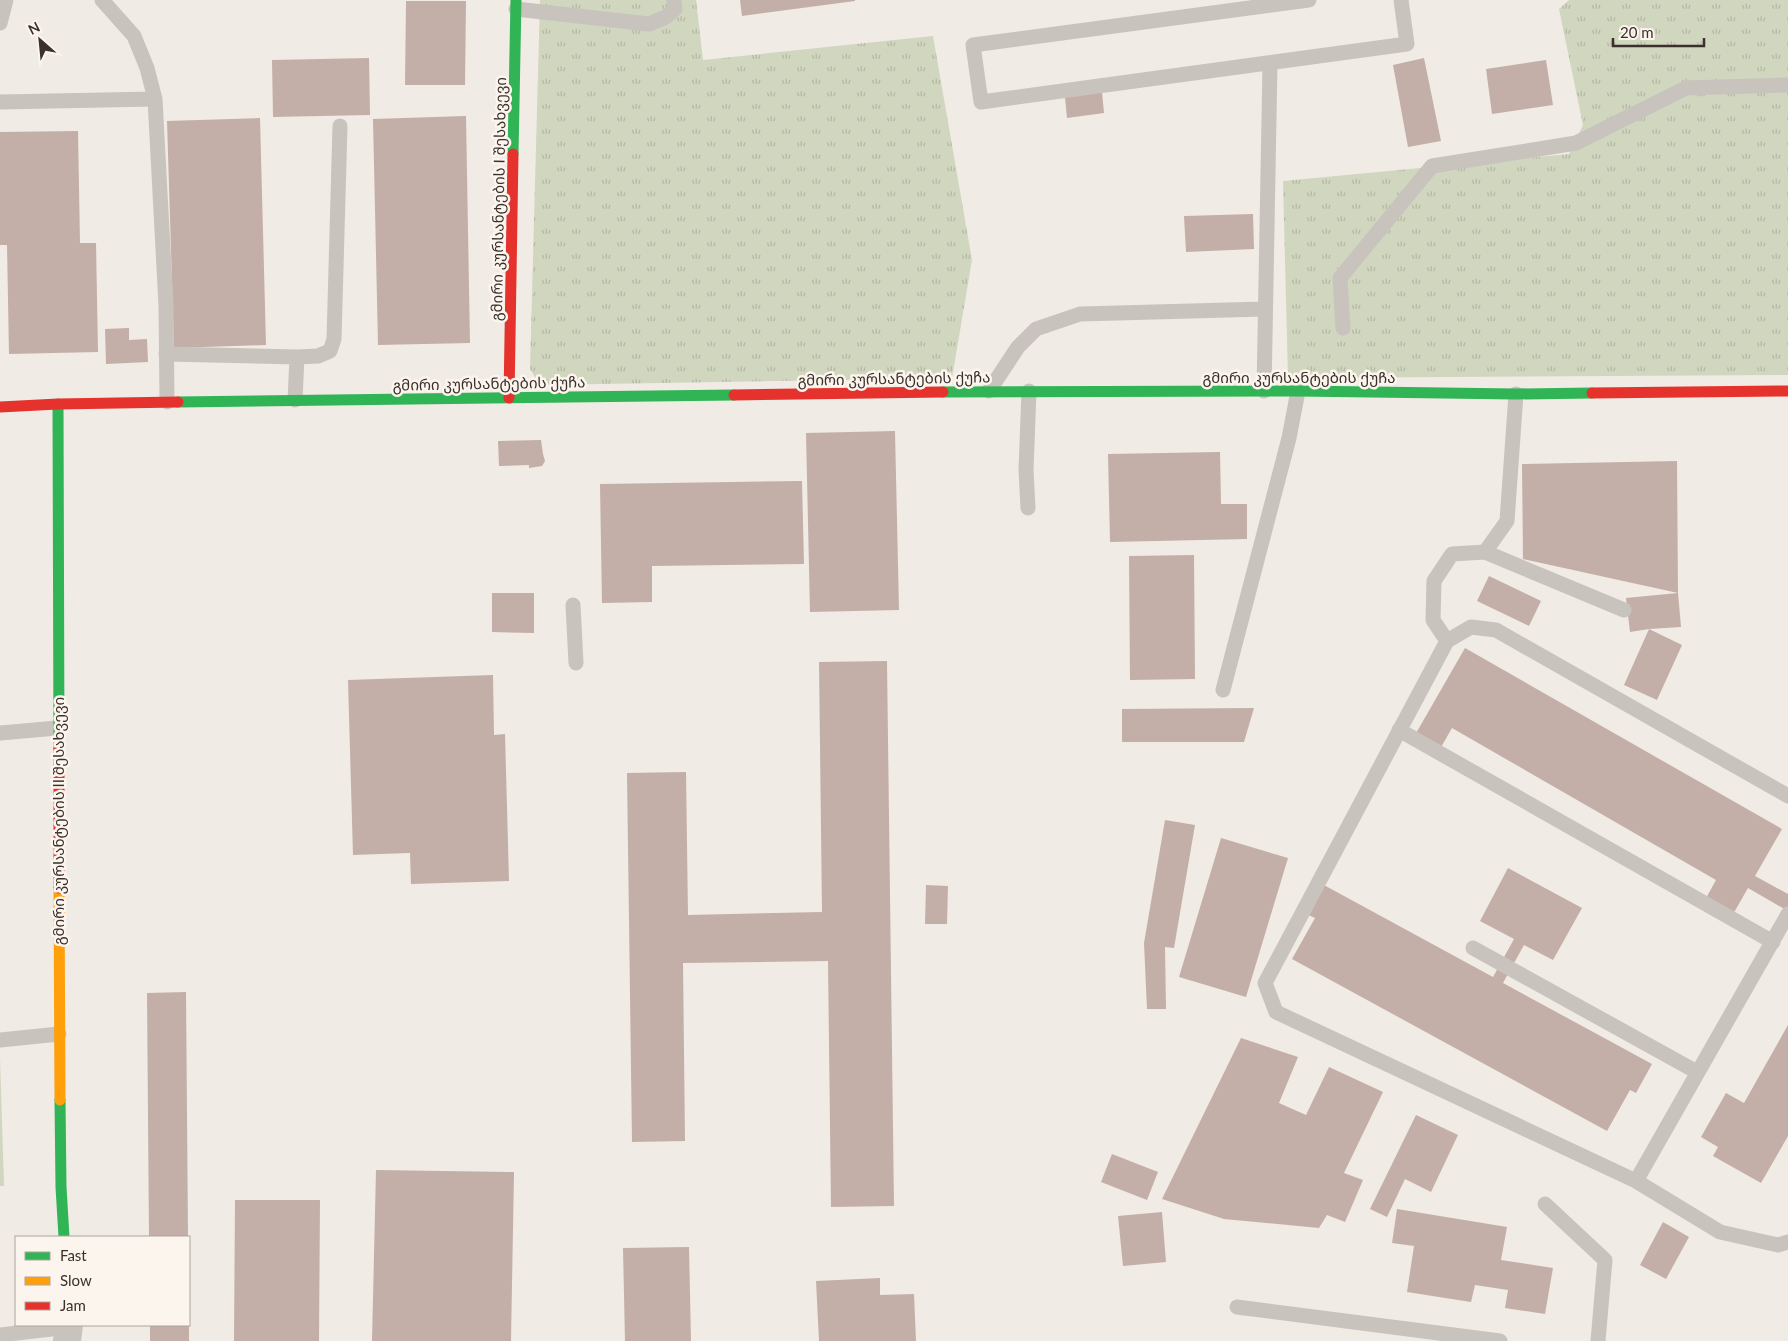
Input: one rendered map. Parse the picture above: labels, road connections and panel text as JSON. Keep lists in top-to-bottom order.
{
  "streets": {
    "street": ["გმირი კურსანტების I შესახვევი", "გმირი კურსანტების ქუჩა", "გმირი კურსანტების II შესახვევი"]
  },
  "crossings": [
    ["გმირი კურსანტების I შესახვევი", "გმირი კურსანტების ქუჩა"],
    ["გმირი კურსანტების ქუჩა", "გმირი კურსანტების II შესახვევი"]
  ],
  "legend": ["Fast", "Slow", "Jam"],
  "scale_bar": "20 m",
  "north": "top left"
}
